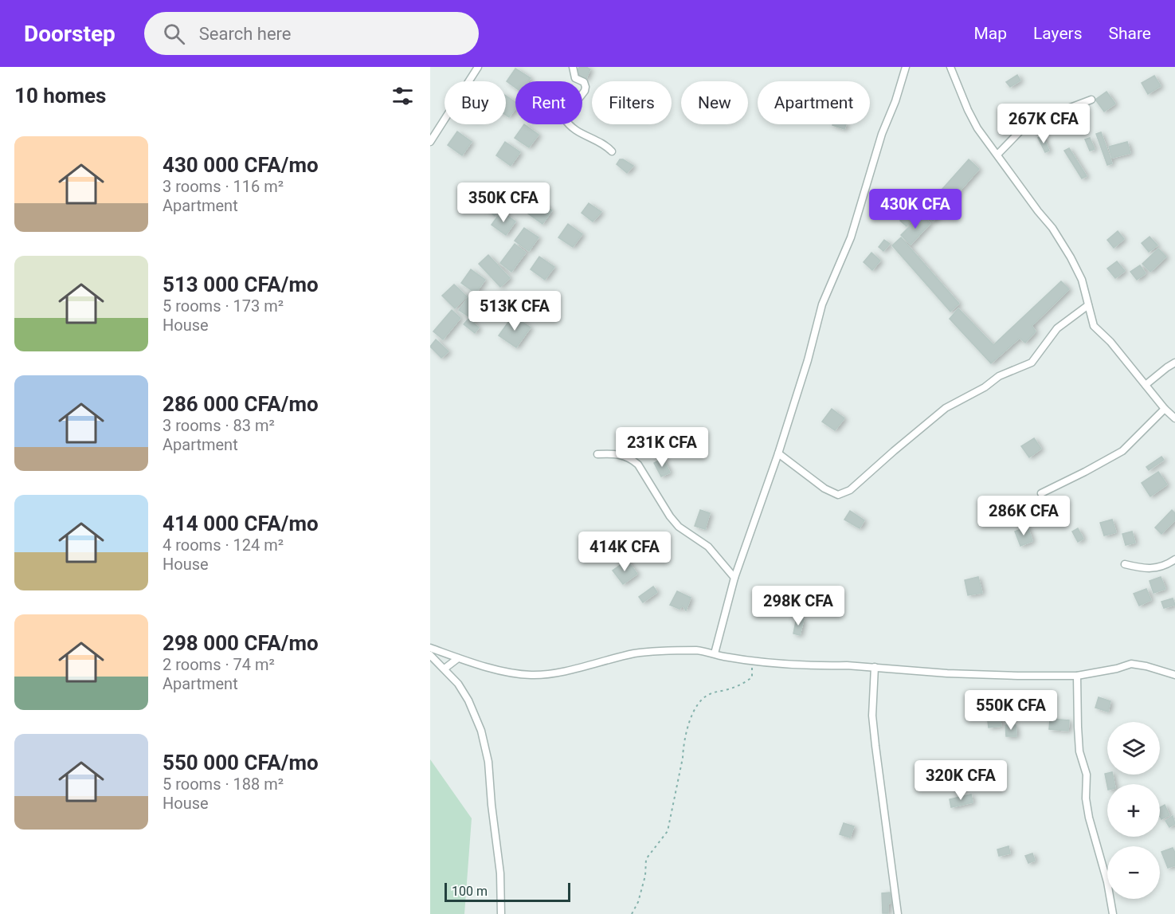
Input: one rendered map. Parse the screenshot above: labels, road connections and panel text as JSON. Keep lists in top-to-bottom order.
{
  "scale_bar": "100 m",
  "page": {
    "header": "Doorstep",
    "search": "Search here",
    "nav": ["Map", "Layers", "Share"],
    "heading": "10 homes",
    "chip": [
      "Buy",
      "Rent",
      "Filters",
      "New",
      "Apartment"
    ],
    "price": [
      "267K CFA",
      "350K CFA",
      "430K CFA",
      "513K CFA",
      "231K CFA",
      "286K CFA",
      "414K CFA",
      "298K CFA",
      "550K CFA",
      "320K CFA"
    ],
    "list": [
      {
        "name": "430 000 CFA/mo",
        "note": "3 rooms · 116 m² · Apartment"
      },
      {
        "name": "513 000 CFA/mo",
        "note": "5 rooms · 173 m² · House"
      },
      {
        "name": "286 000 CFA/mo",
        "note": "3 rooms · 83 m² · Apartment"
      },
      {
        "name": "414 000 CFA/mo",
        "note": "4 rooms · 124 m² · House"
      },
      {
        "name": "298 000 CFA/mo",
        "note": "2 rooms · 74 m² · Apartment"
      },
      {
        "name": "550 000 CFA/mo",
        "note": "5 rooms · 188 m² · House"
      }
    ],
    "map_buttons": ["+", "−"],
    "scale": "100 m"
  }
}
